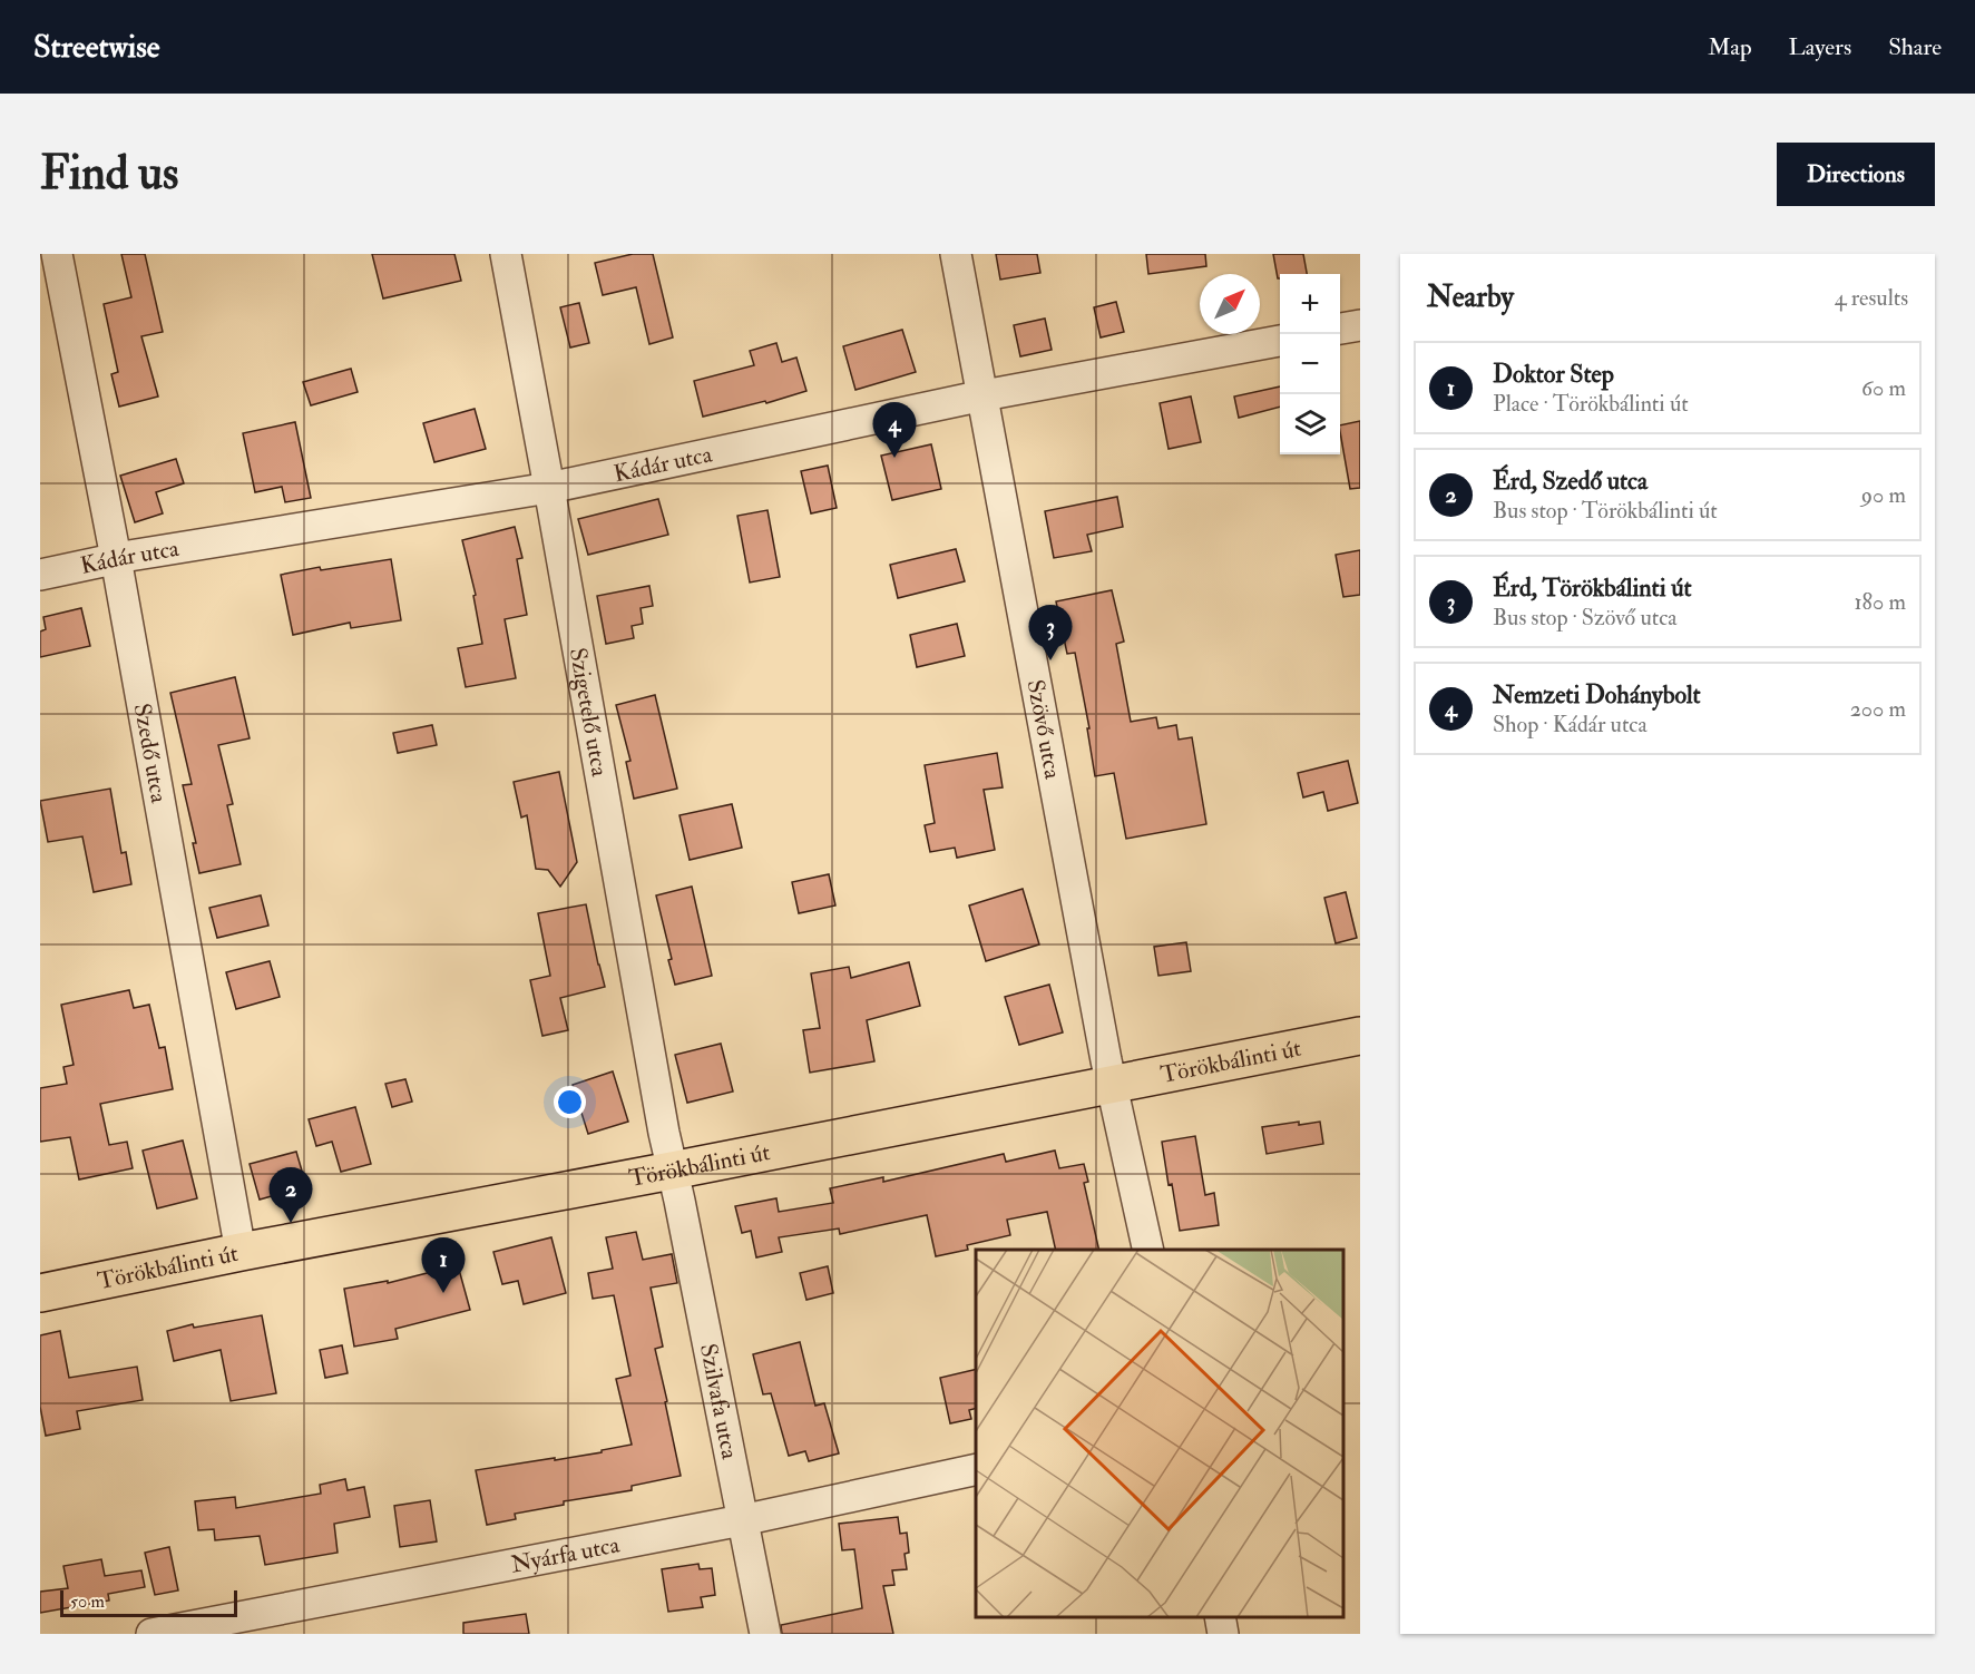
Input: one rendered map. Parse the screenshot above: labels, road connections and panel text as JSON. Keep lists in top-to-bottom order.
{
  "streets": {
    "main road": ["Törökbálinti út"],
    "street": [
      "Kádár utca",
      "Szigetelő utca",
      "Szövő utca",
      "Szedő utca",
      "Szilvafa utca",
      "Nyárfa utca"
    ]
  },
  "crossings": [
    ["Kádár utca", "Szigetelő utca"],
    ["Kádár utca", "Szövő utca"],
    ["Kádár utca", "Szedő utca"],
    ["Szigetelő utca", "Törökbálinti út"],
    ["Szigetelő utca", "Szilvafa utca"],
    ["Szövő utca", "Törökbálinti út"],
    ["Szedő utca", "Törökbálinti út"],
    ["Törökbálinti út", "Szilvafa utca"],
    ["Szilvafa utca", "Nyárfa utca"]
  ],
  "scale_bar": "50 m",
  "north": "top right",
  "page": {
    "header": "Streetwise",
    "nav": ["Map", "Layers", "Share"],
    "buttons": "Directions",
    "title": "Find us",
    "heading": ["Nearby", "4 results"],
    "map_buttons": ["+", "−"],
    "list": [
      {
        "mark": "1",
        "name": "Doktor Step",
        "note": "Place · Törökbálinti út",
        "value": "60 m"
      },
      {
        "mark": "2",
        "name": "Érd, Szedő utca",
        "note": "Bus stop · Törökbálinti út",
        "value": "90 m"
      },
      {
        "mark": "3",
        "name": "Érd, Törökbálinti út",
        "note": "Bus stop · Szövő utca",
        "value": "180 m"
      },
      {
        "mark": "4",
        "name": "Nemzeti Dohánybolt",
        "note": "Shop · Kádár utca",
        "value": "200 m"
      }
    ],
    "pins": [
      "4",
      "3",
      "2",
      "1"
    ],
    "scale": "50 m"
  }
}
